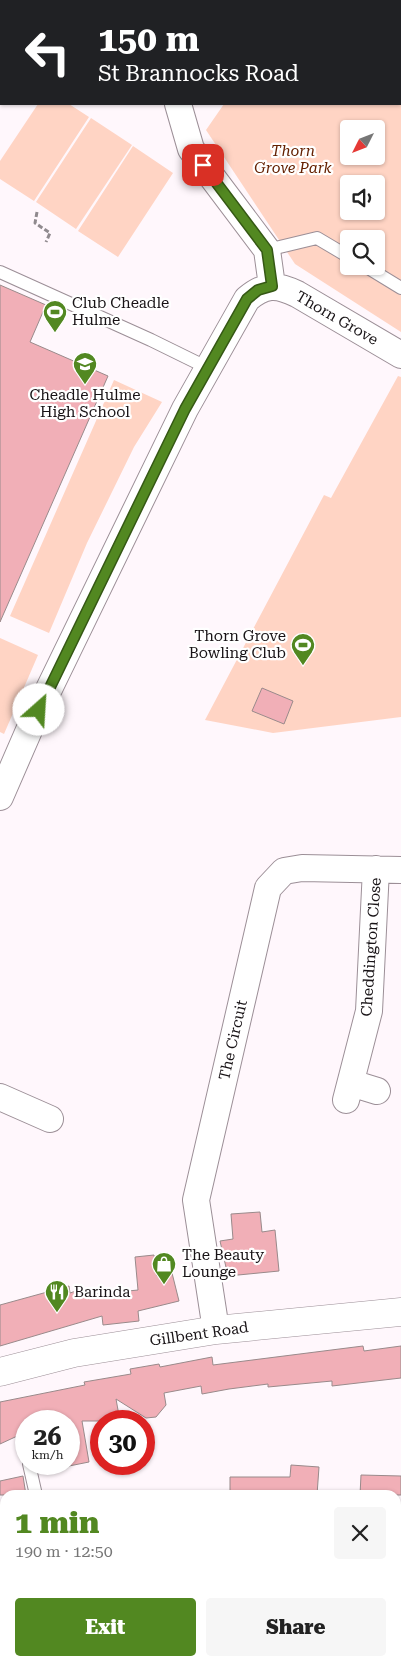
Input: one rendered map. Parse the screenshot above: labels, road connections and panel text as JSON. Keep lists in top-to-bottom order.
{
  "streets": {
    "street": [
      "Thorn Grove",
      "Cheddington Close",
      "The Circuit",
      "Gillbent Road"
    ]
  },
  "crossings": [
    ["Cheddington Close", "The Circuit"],
    ["The Circuit", "Gillbent Road"]
  ],
  "parks": ["Thorn Grove Park"],
  "places": {
    "sports": ["Club Cheadle Hulme", "Thorn Grove Bowling Club"],
    "school or university": ["Cheadle Hulme High School"],
    "shop": ["The Beauty Lounge"],
    "restaurant": ["Barinda"]
  },
  "north": "bottom left",
  "page": {
    "turn": ["150 m", "St Brannocks Road"],
    "speed": "26 km/h",
    "limit": "30",
    "heading": ["1 min", "190 m · 12:50"],
    "buttons": ["Exit", "Share"]
  }
}
